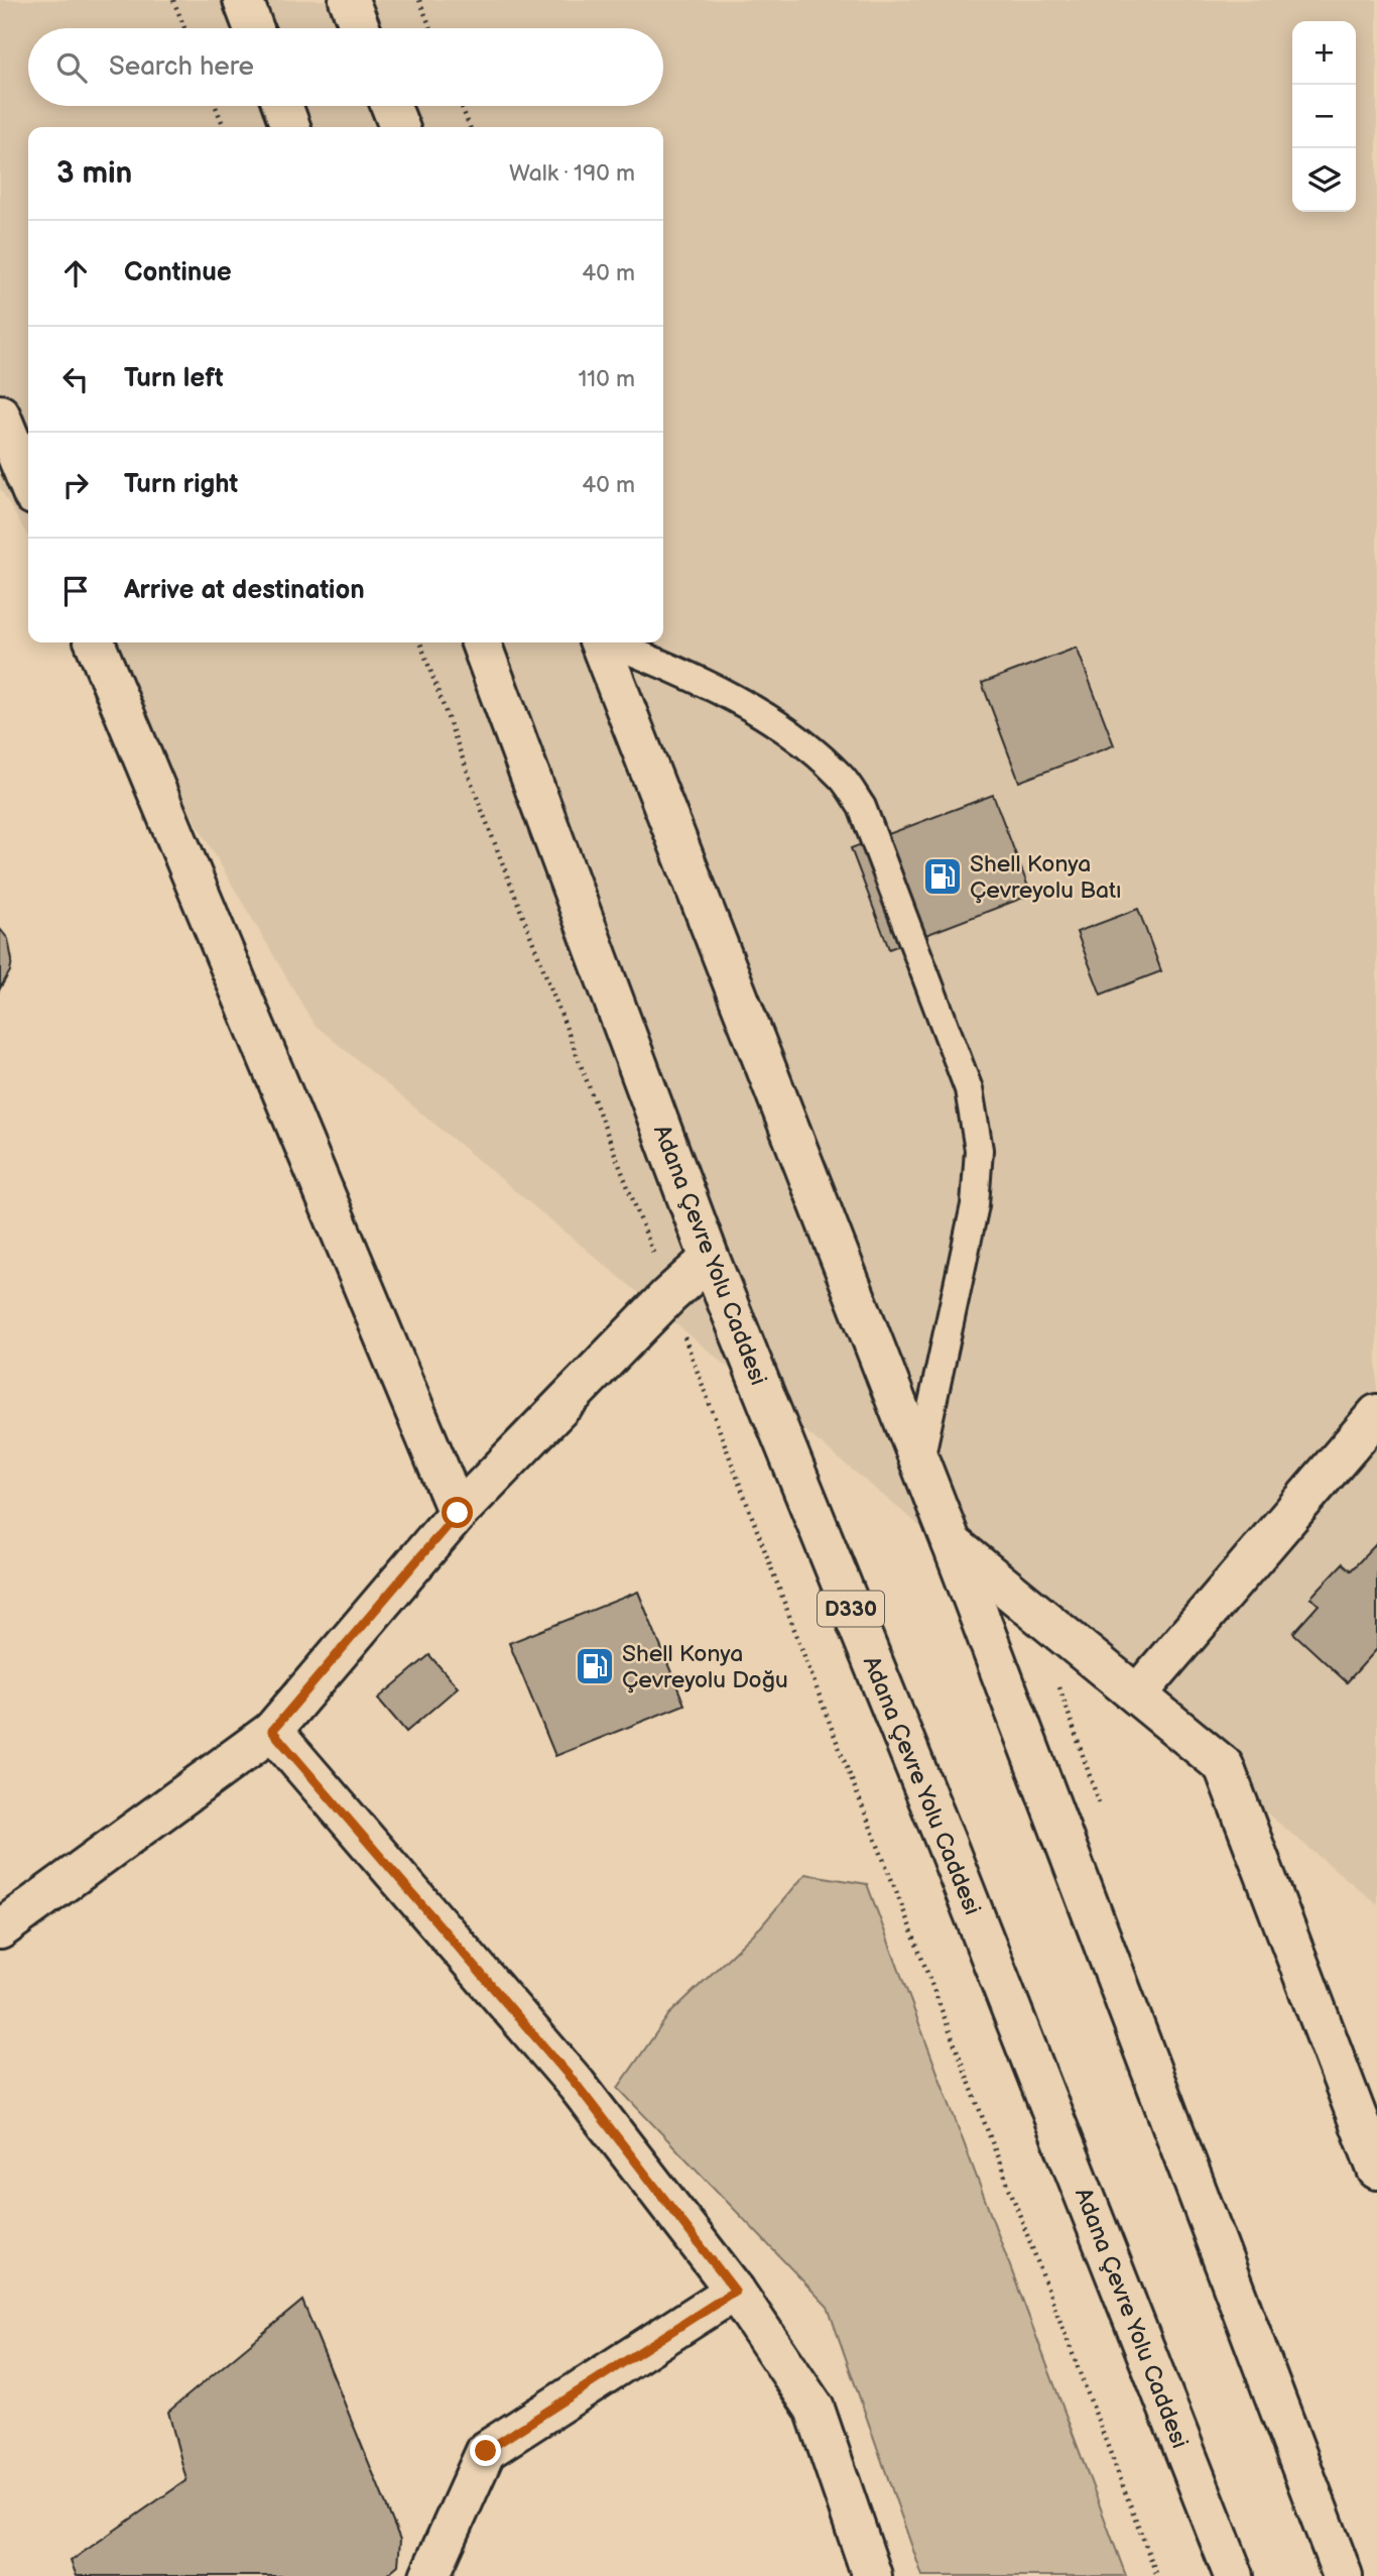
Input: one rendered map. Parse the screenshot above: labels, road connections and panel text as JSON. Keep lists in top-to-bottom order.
{
  "streets": {
    "main road": ["Adana Çevre Yolu Caddesi", "D330"]
  },
  "places": {
    "fuel station": ["Shell Konya Çevreyolu Batı", "Shell Konya Çevreyolu Doğu"]
  },
  "page": {
    "map_buttons": ["+", "−"],
    "search": "Search here",
    "heading": ["3 min", "Walk · 190 m"],
    "list": [
      ["Continue", "40 m"],
      ["Turn left", "110 m"],
      ["Turn right", "40 m"],
      "Arrive at destination"
    ]
  }
}
